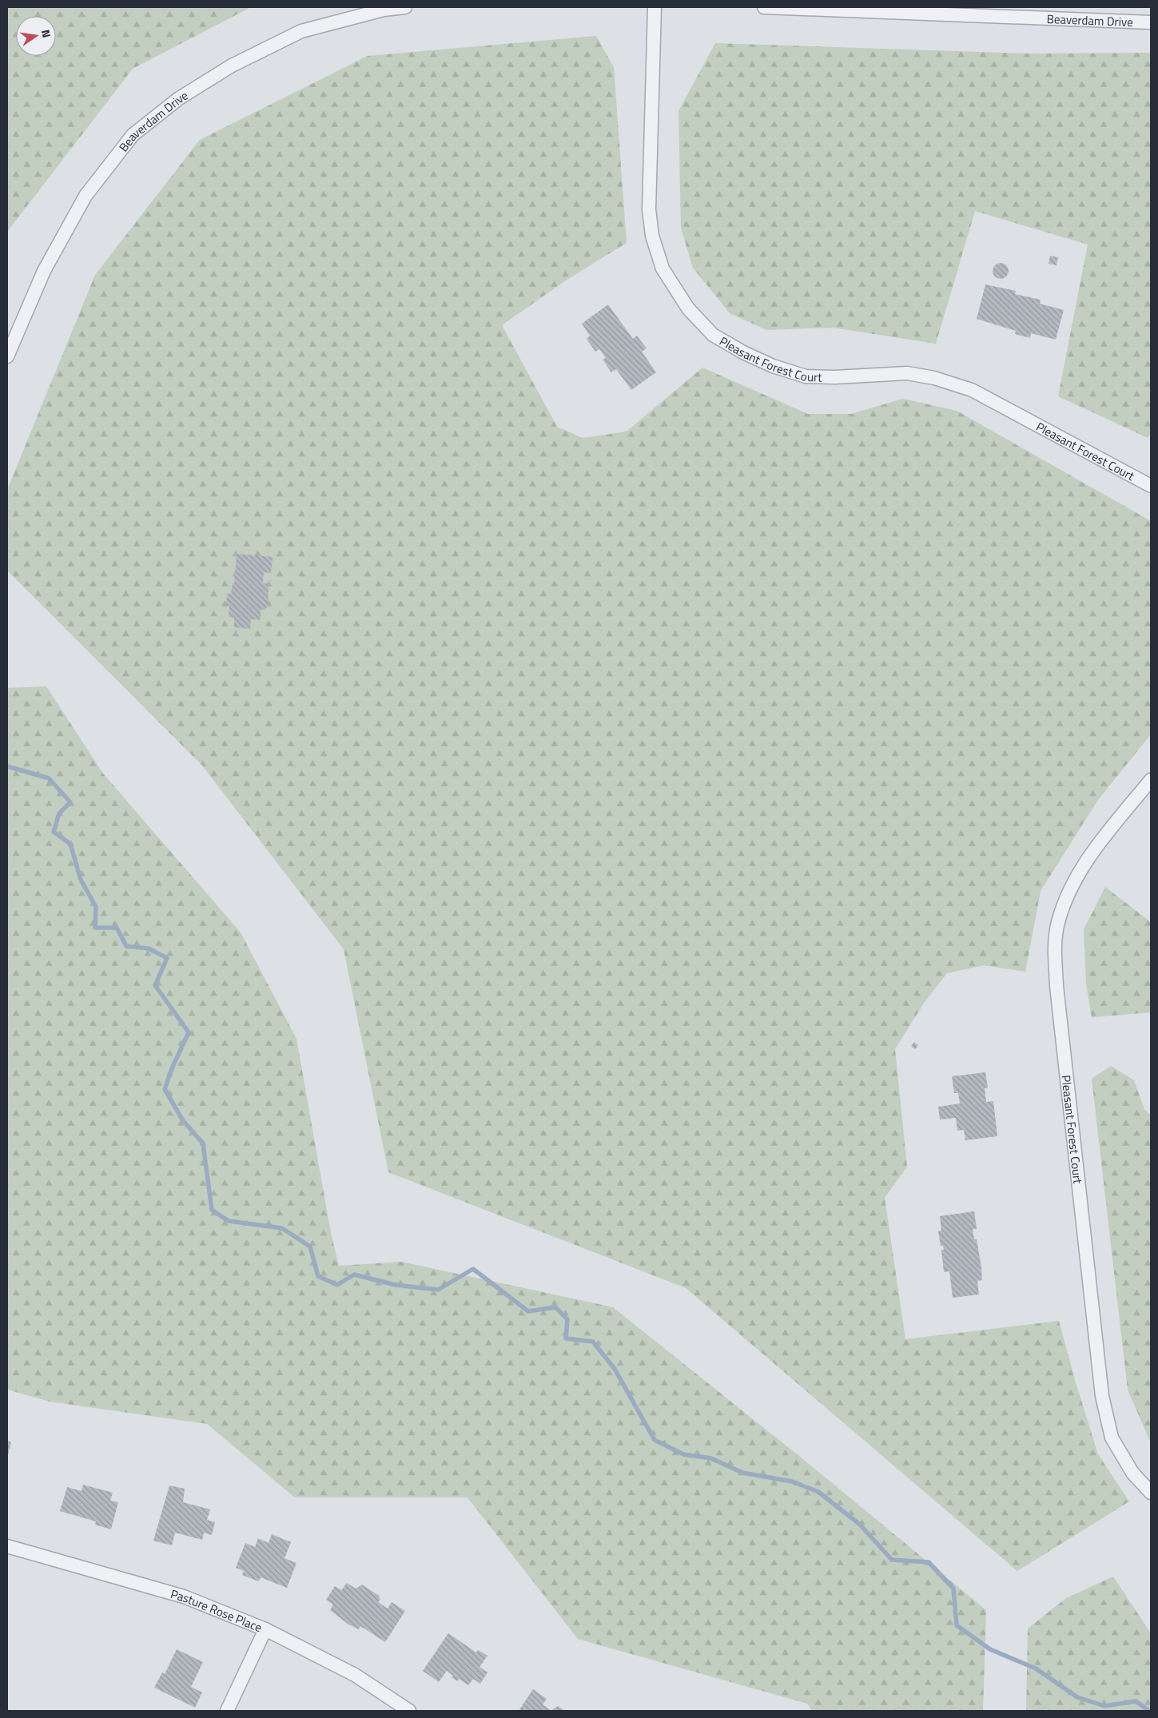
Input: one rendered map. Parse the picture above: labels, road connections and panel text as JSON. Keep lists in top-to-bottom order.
{
  "streets": {
    "street": ["Beaverdam Drive", "Pleasant Forest Court", "Pasture Rose Place"]
  },
  "north": "right"
}
